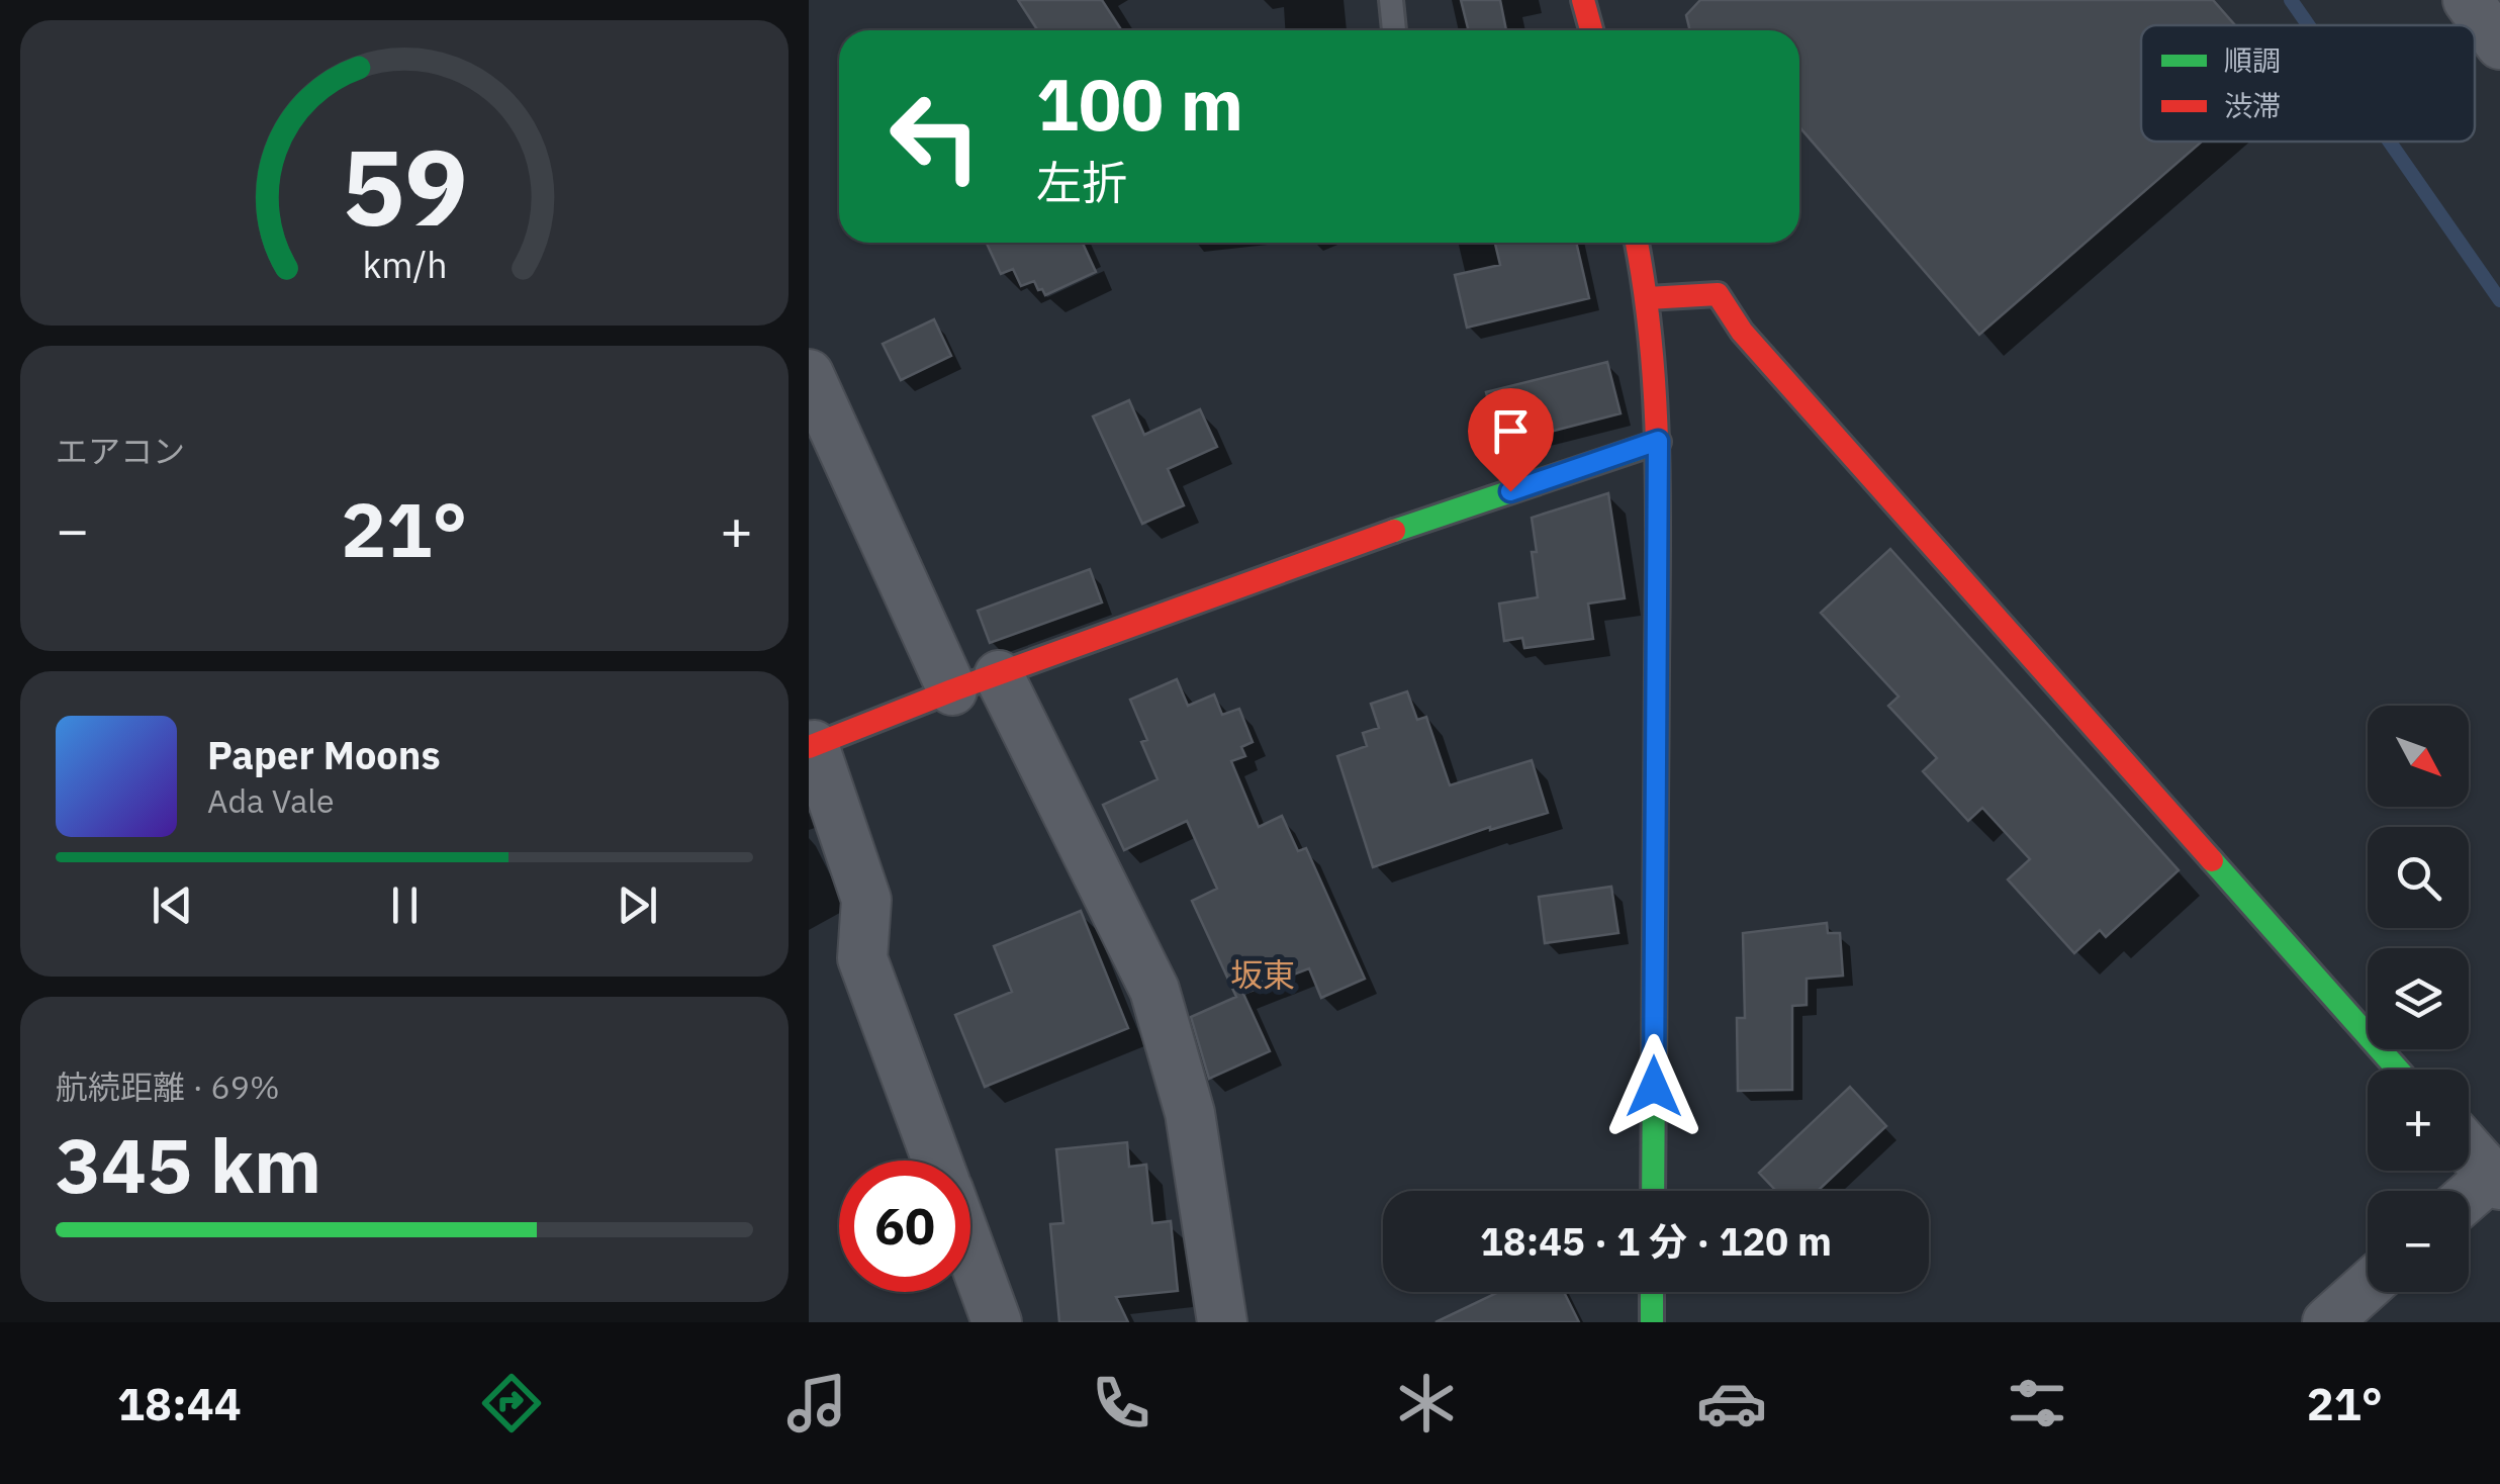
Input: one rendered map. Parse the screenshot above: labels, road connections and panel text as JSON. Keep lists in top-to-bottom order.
{
  "districts": ["坂東"],
  "legend": ["順調", "渋滞"],
  "north": "bottom right",
  "page": {
    "turn": ["100 m", "左折"],
    "tile": [
      "エアコン",
      ["航続距離 · 69%", "345 km"]
    ],
    "heat": ["−", "21°", "+"],
    "map_buttons": ["+", "−"],
    "song": ["Paper Moons", "Ada Vale"],
    "limit": "60",
    "trip": "18:45 · 1 分 · 120 m",
    "tabs": ["18:44", "21°"],
    "gauge": ["59", "km/h"]
  }
}
